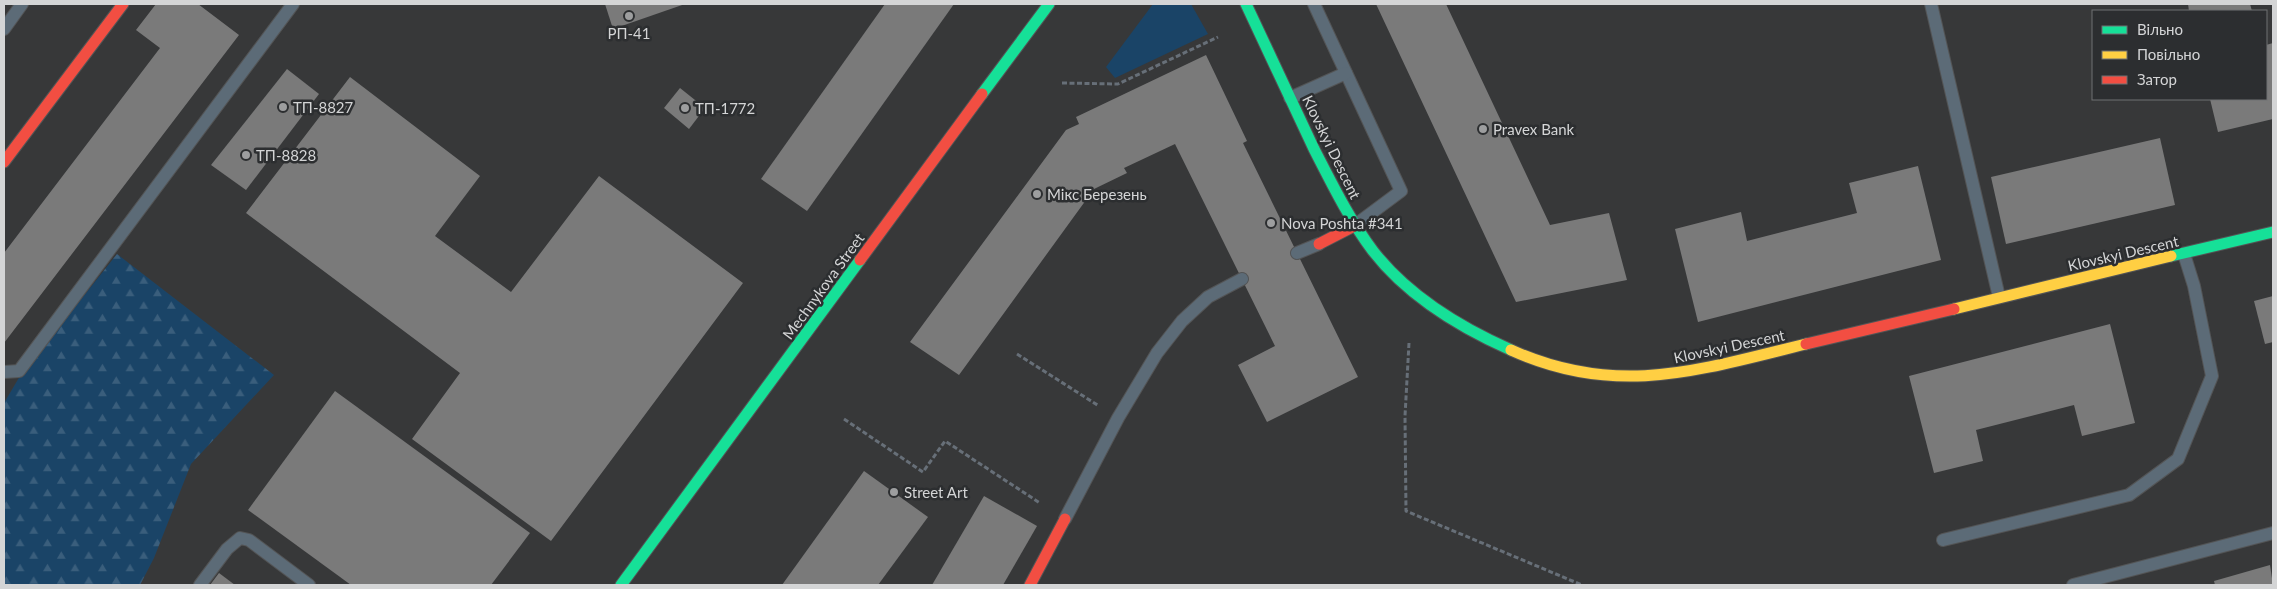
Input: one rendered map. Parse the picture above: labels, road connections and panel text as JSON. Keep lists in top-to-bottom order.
{
  "streets": {
    "street": ["Klovskyi Descent", "Mechnykova Street"]
  },
  "places": [
    "РП-41",
    "ТП-8827",
    "ТП-1772",
    "Pravex Bank",
    "ТП-8828",
    "Мікс Березень",
    "Nova Poshta #341",
    "Street Art"
  ],
  "legend": ["Вільно", "Повільно", "Затор"]
}
